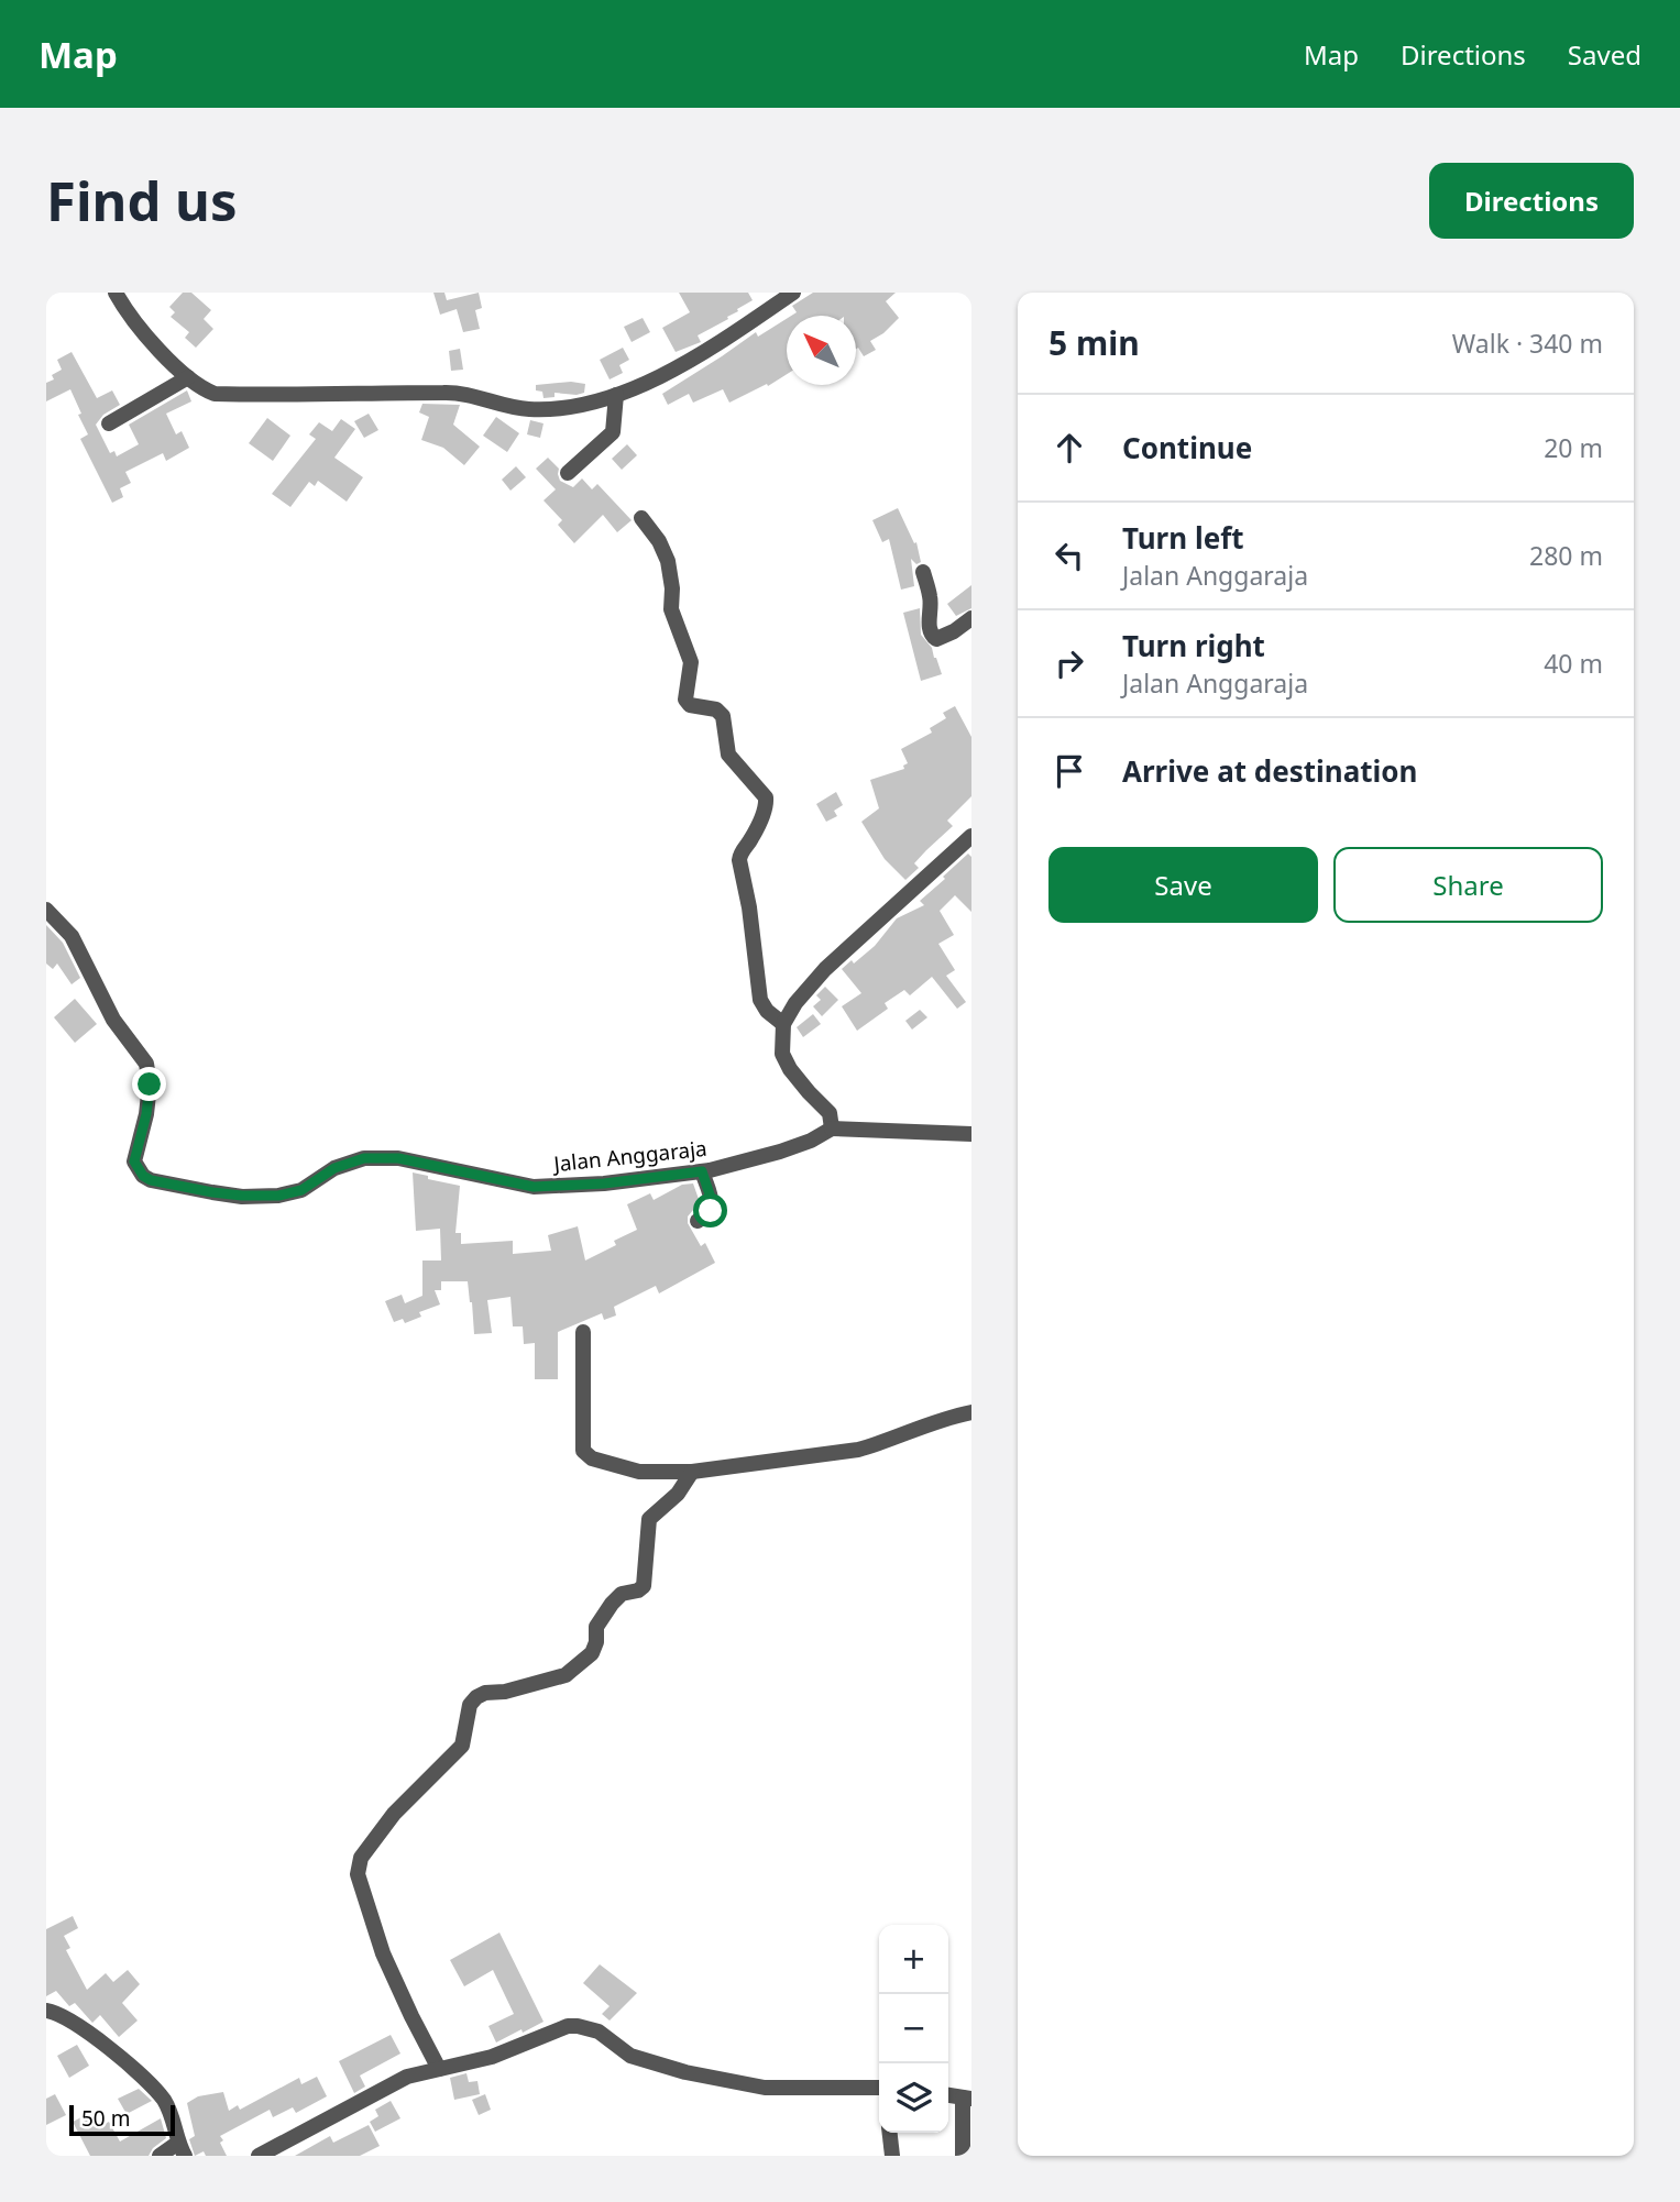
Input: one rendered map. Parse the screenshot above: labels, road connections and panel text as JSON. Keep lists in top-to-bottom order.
{
  "streets": {
    "street": ["Jalan Anggaraja"]
  },
  "scale_bar": "50 m",
  "north": "top left",
  "page": {
    "header": "Map",
    "nav": ["Map", "Directions", "Saved"],
    "buttons": [
      "Directions",
      ["Save", "Share"]
    ],
    "title": "Find us",
    "heading": ["5 min", "Walk · 340 m"],
    "list": [
      ["Continue", "20 m"],
      ["Turn left", "Jalan Anggaraja", "280 m"],
      ["Turn right", "Jalan Anggaraja", "40 m"],
      "Arrive at destination"
    ],
    "map_buttons": ["+", "−"],
    "scale": "50 m"
  }
}
